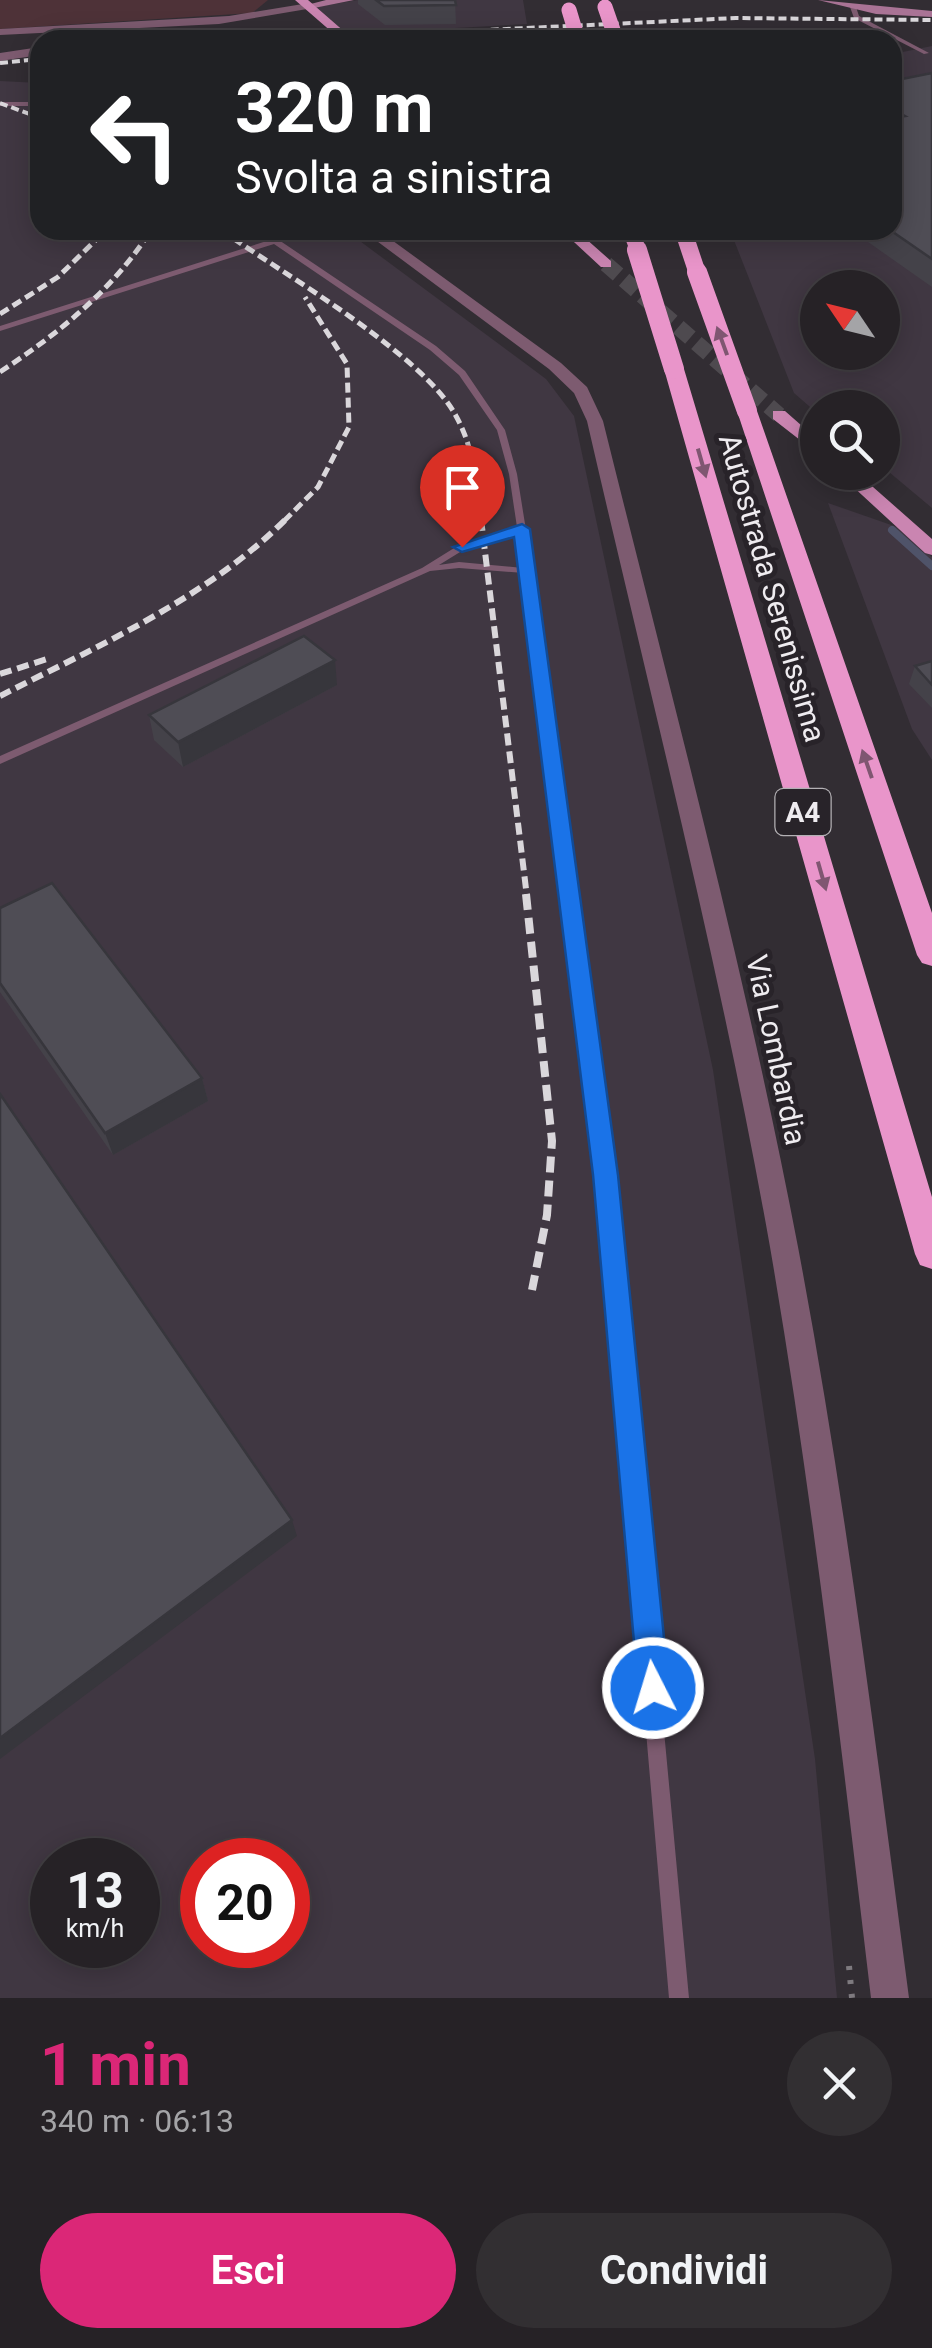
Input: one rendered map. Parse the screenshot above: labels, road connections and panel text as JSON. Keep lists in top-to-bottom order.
{
  "streets": {
    "highway": ["Autostrada Serenissima", "A4"],
    "street": ["Via Lombardia"]
  },
  "north": "top left",
  "page": {
    "turn": ["320 m", "Svolta a sinistra"],
    "speed": "13 km/h",
    "limit": "20",
    "heading": ["1 min", "340 m · 06:13"],
    "buttons": ["Esci", "Condividi"]
  }
}
